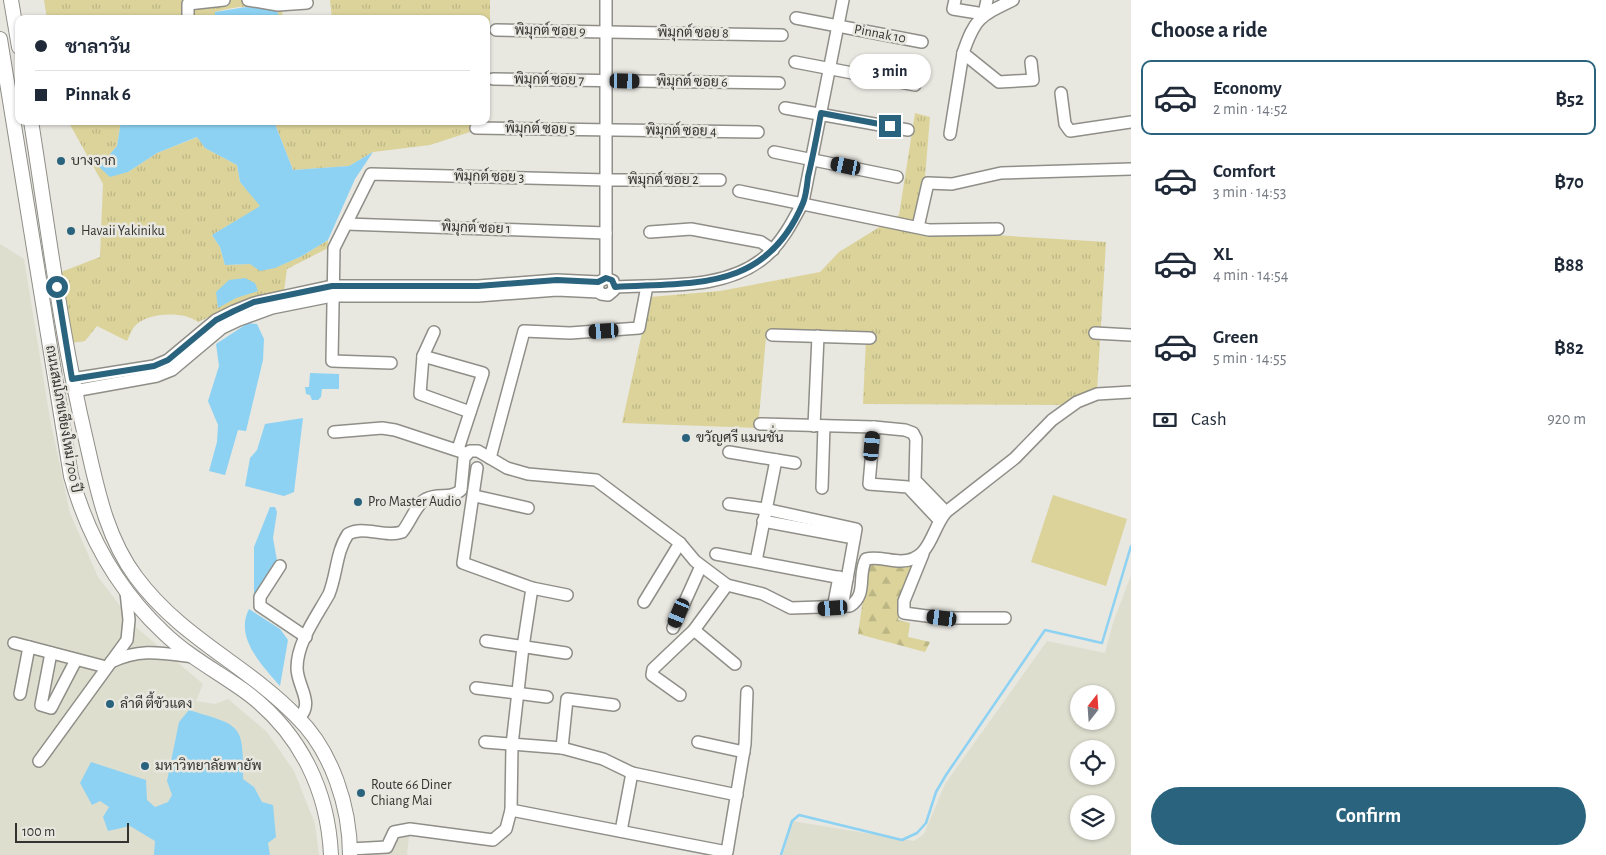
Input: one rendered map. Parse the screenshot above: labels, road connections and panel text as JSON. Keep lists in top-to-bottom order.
{
  "streets": {
    "main road": ["ถนนสมโภชเชียงใหม่ 700 ปี"],
    "street": [
      "พิมุกต์ ซอย 9",
      "พิมุกต์ ซอย 8",
      "Pinnak 10",
      "พิมุกต์ ซอย 7",
      "พิมุกต์ ซอย 6",
      "พิมุกต์ ซอย 5",
      "พิมุกต์ ซอย 4",
      "พิมุกต์ ซอย 3",
      "พิมุกต์ ซอย 2",
      "พิมุกต์ ซอย 1"
    ]
  },
  "crossings": [
    ["พิมุกต์ ซอย 9", "พิมุกต์ ซอย 8"],
    ["พิมุกต์ ซอย 7", "พิมุกต์ ซอย 6"],
    ["พิมุกต์ ซอย 5", "พิมุกต์ ซอย 4"],
    ["พิมุกต์ ซอย 3", "พิมุกต์ ซอย 2"],
    ["พิมุกต์ ซอย 3", "พิมุกต์ ซอย 1"]
  ],
  "places": [
    "บางจาก",
    "Havaii Yakiniku",
    "ขวัญศรี แมนชั่น",
    "Pro Master Audio",
    "ลำดี ตี้ขัวแดง",
    "มหาวิทยาลัยพายัพ",
    "Route 66 Diner Chiang Mai"
  ],
  "scale_bar": "100 m",
  "north": "top",
  "page": {
    "heading": "Choose a ride",
    "banner": ["ชาลาวัน", "Pinnak 6"],
    "bubble": "3 min",
    "list": [
      {
        "name": "Economy",
        "note": "2 min · 14:52",
        "value": "฿52"
      },
      {
        "name": "Comfort",
        "note": "3 min · 14:53",
        "value": "฿70"
      },
      {
        "name": "XL",
        "note": "4 min · 14:54",
        "value": "฿88"
      },
      {
        "name": "Green",
        "note": "5 min · 14:55",
        "value": "฿82"
      }
    ],
    "pay": ["Cash", "920 m"],
    "buttons": "Confirm",
    "scale": "100 m"
  }
}
